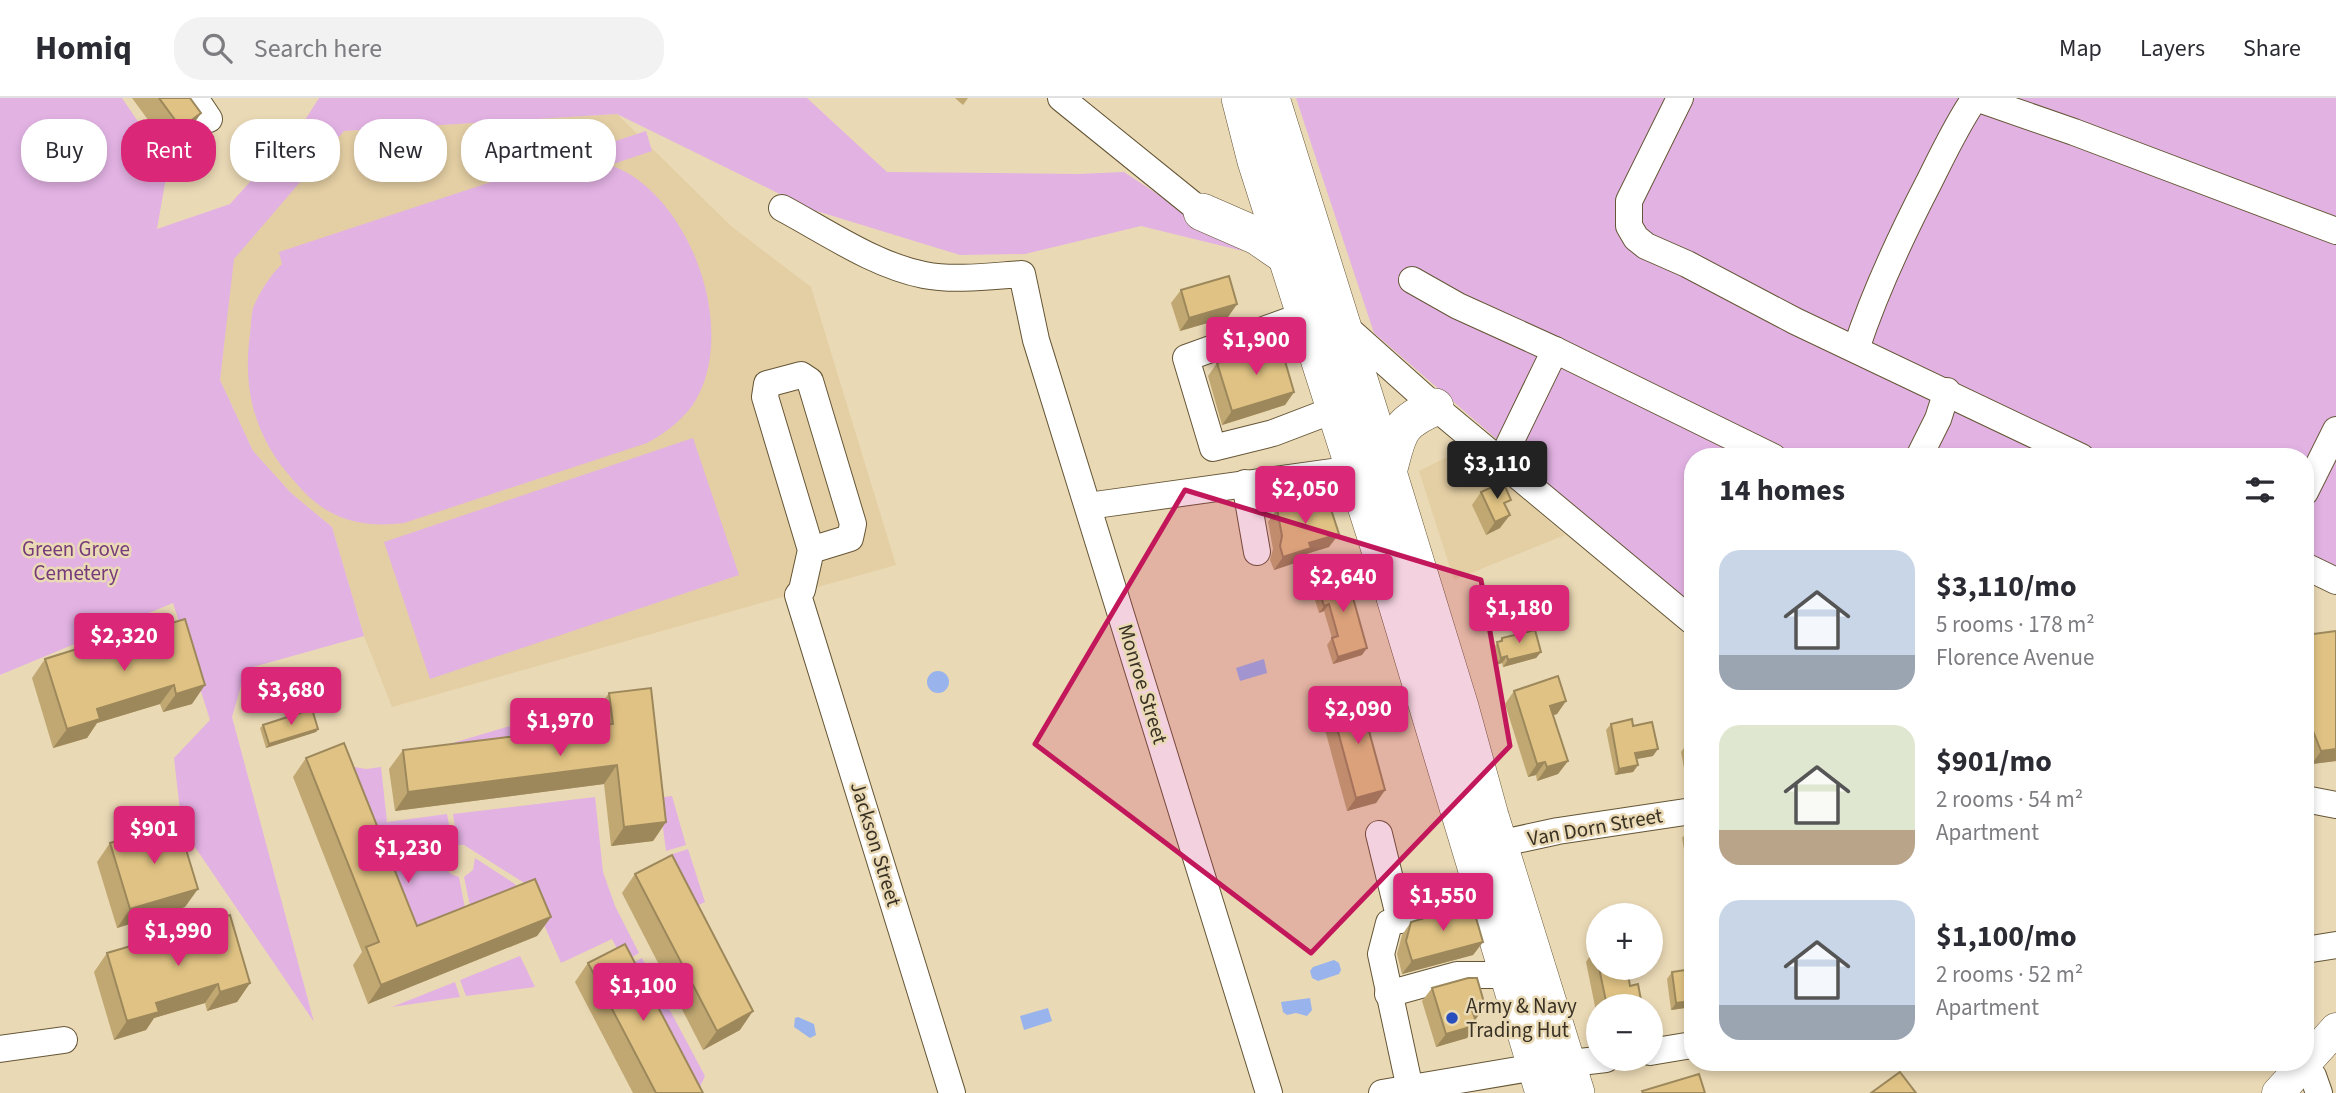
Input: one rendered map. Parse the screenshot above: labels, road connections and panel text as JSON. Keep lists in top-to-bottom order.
{
  "streets": {
    "street": ["Monroe Street", "Van Dorn Street", "Jackson Street"]
  },
  "parks": ["Green Grove Cemetery"],
  "places": ["Army & Navy Trading Hut"],
  "page": {
    "header": "Homiq",
    "search": "Search here",
    "nav": ["Map", "Layers", "Share"],
    "chip": [
      "Buy",
      "Rent",
      "Filters",
      "New",
      "Apartment"
    ],
    "price": [
      "$1,900",
      "$3,110",
      "$2,050",
      "$2,640",
      "$1,180",
      "$2,320",
      "$3,680",
      "$2,090",
      "$1,970",
      "$901",
      "$1,230",
      "$1,550",
      "$1,990",
      "$1,100"
    ],
    "heading": "14 homes",
    "list": [
      {
        "name": "$3,110/mo",
        "note": "5 rooms · 178 m² · Florence Avenue"
      },
      {
        "name": "$901/mo",
        "note": "2 rooms · 54 m² · Apartment"
      },
      {
        "name": "$1,100/mo",
        "note": "2 rooms · 52 m² · Apartment"
      }
    ],
    "map_buttons": ["+", "−"]
  }
}
